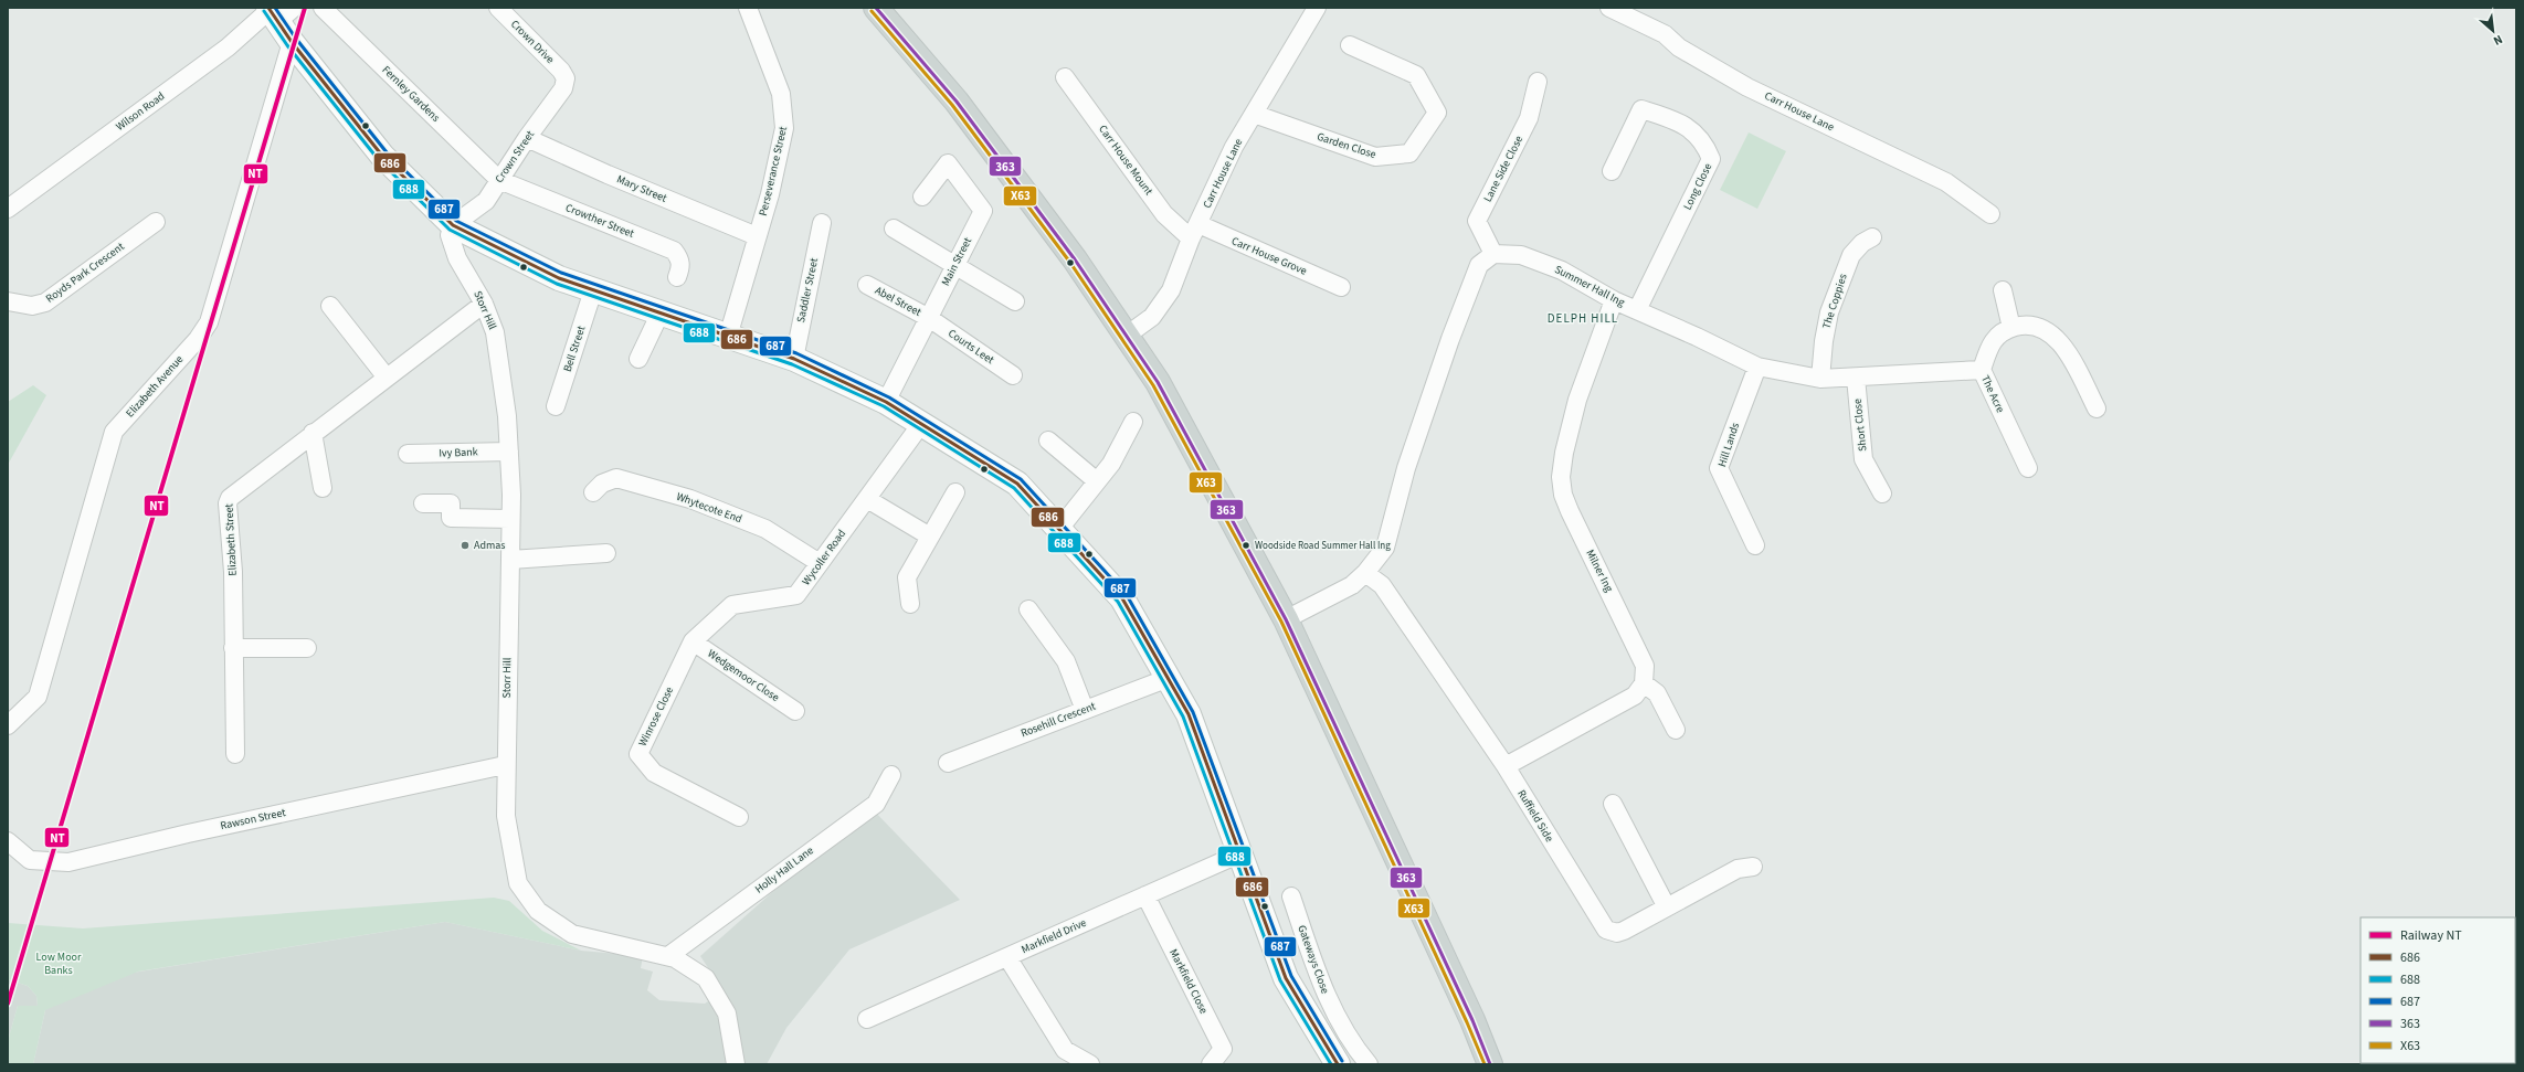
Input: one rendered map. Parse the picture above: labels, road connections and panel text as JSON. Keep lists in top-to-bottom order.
{
  "streets": {
    "street": [
      "Crown Drive",
      "Fernley Gardens",
      "Wilson Road",
      "Carr House Lane",
      "Garden Close",
      "Crown Street",
      "Carr House Mount",
      "Lane Side Close",
      "Perseverance Street",
      "Long Close",
      "Mary Street",
      "Crowther Street",
      "Carr House Grove",
      "Main Street",
      "Royds Park Crescent",
      "Summer Hall Ing",
      "Saddler Street",
      "Abel Street",
      "The Coppies",
      "Storr Hill",
      "Courts Leet",
      "Bell Street",
      "Elizabeth Avenue",
      "The Acre",
      "Short Close",
      "Hill Lands",
      "Ivy Bank",
      "Whytecote End",
      "Elizabeth Street",
      "Wycoller Road",
      "Milner Ing",
      "Wedgemoor Close",
      "Winrose Close",
      "Rosehill Crescent",
      "Ruffield Side",
      "Rawson Street",
      "Holly Hall Lane",
      "Markfield Drive",
      "Gateways Close",
      "Markfield Close"
    ]
  },
  "crossings": [
    ["Crown Drive", "Crown Street"],
    ["Fernley Gardens", "Crown Street"],
    ["Fernley Gardens", "Crowther Street"],
    ["Carr House Lane", "Garden Close"],
    ["Carr House Lane", "Carr House Mount"],
    ["Carr House Lane", "Carr House Grove"],
    ["Crown Street", "Mary Street"],
    ["Crown Street", "Crowther Street"],
    ["Crown Street", "Storr Hill"],
    ["Carr House Mount", "Carr House Grove"],
    ["Lane Side Close", "Summer Hall Ing"],
    ["Perseverance Street", "Mary Street"],
    ["Long Close", "Summer Hall Ing"],
    ["Main Street", "Abel Street"],
    ["Main Street", "Courts Leet"],
    ["Summer Hall Ing", "The Coppies"],
    ["Summer Hall Ing", "The Acre"],
    ["Summer Hall Ing", "Short Close"],
    ["Summer Hall Ing", "Hill Lands"],
    ["Summer Hall Ing", "Milner Ing"],
    ["Abel Street", "Courts Leet"],
    ["Storr Hill", "Ivy Bank"],
    ["Storr Hill", "Elizabeth Street"],
    ["Storr Hill", "Rawson Street"],
    ["Storr Hill", "Holly Hall Lane"],
    ["Whytecote End", "Wycoller Road"],
    ["Wycoller Road", "Wedgemoor Close"],
    ["Wycoller Road", "Winrose Close"],
    ["Wedgemoor Close", "Winrose Close"],
    ["Markfield Drive", "Markfield Close"]
  ],
  "districts": ["DELPH HILL"],
  "parks": ["Low Moor Banks"],
  "places": ["Admas", "Woodside Road Summer Hall Ing"],
  "lines": [
    "rail line NT",
    "transit line 686",
    "transit line 687",
    "transit line 363",
    "transit line 688",
    "transit line X63"
  ],
  "legend": [
    "Railway NT",
    "686",
    "688",
    "687",
    "363",
    "X63"
  ],
  "north": "bottom right"
}
